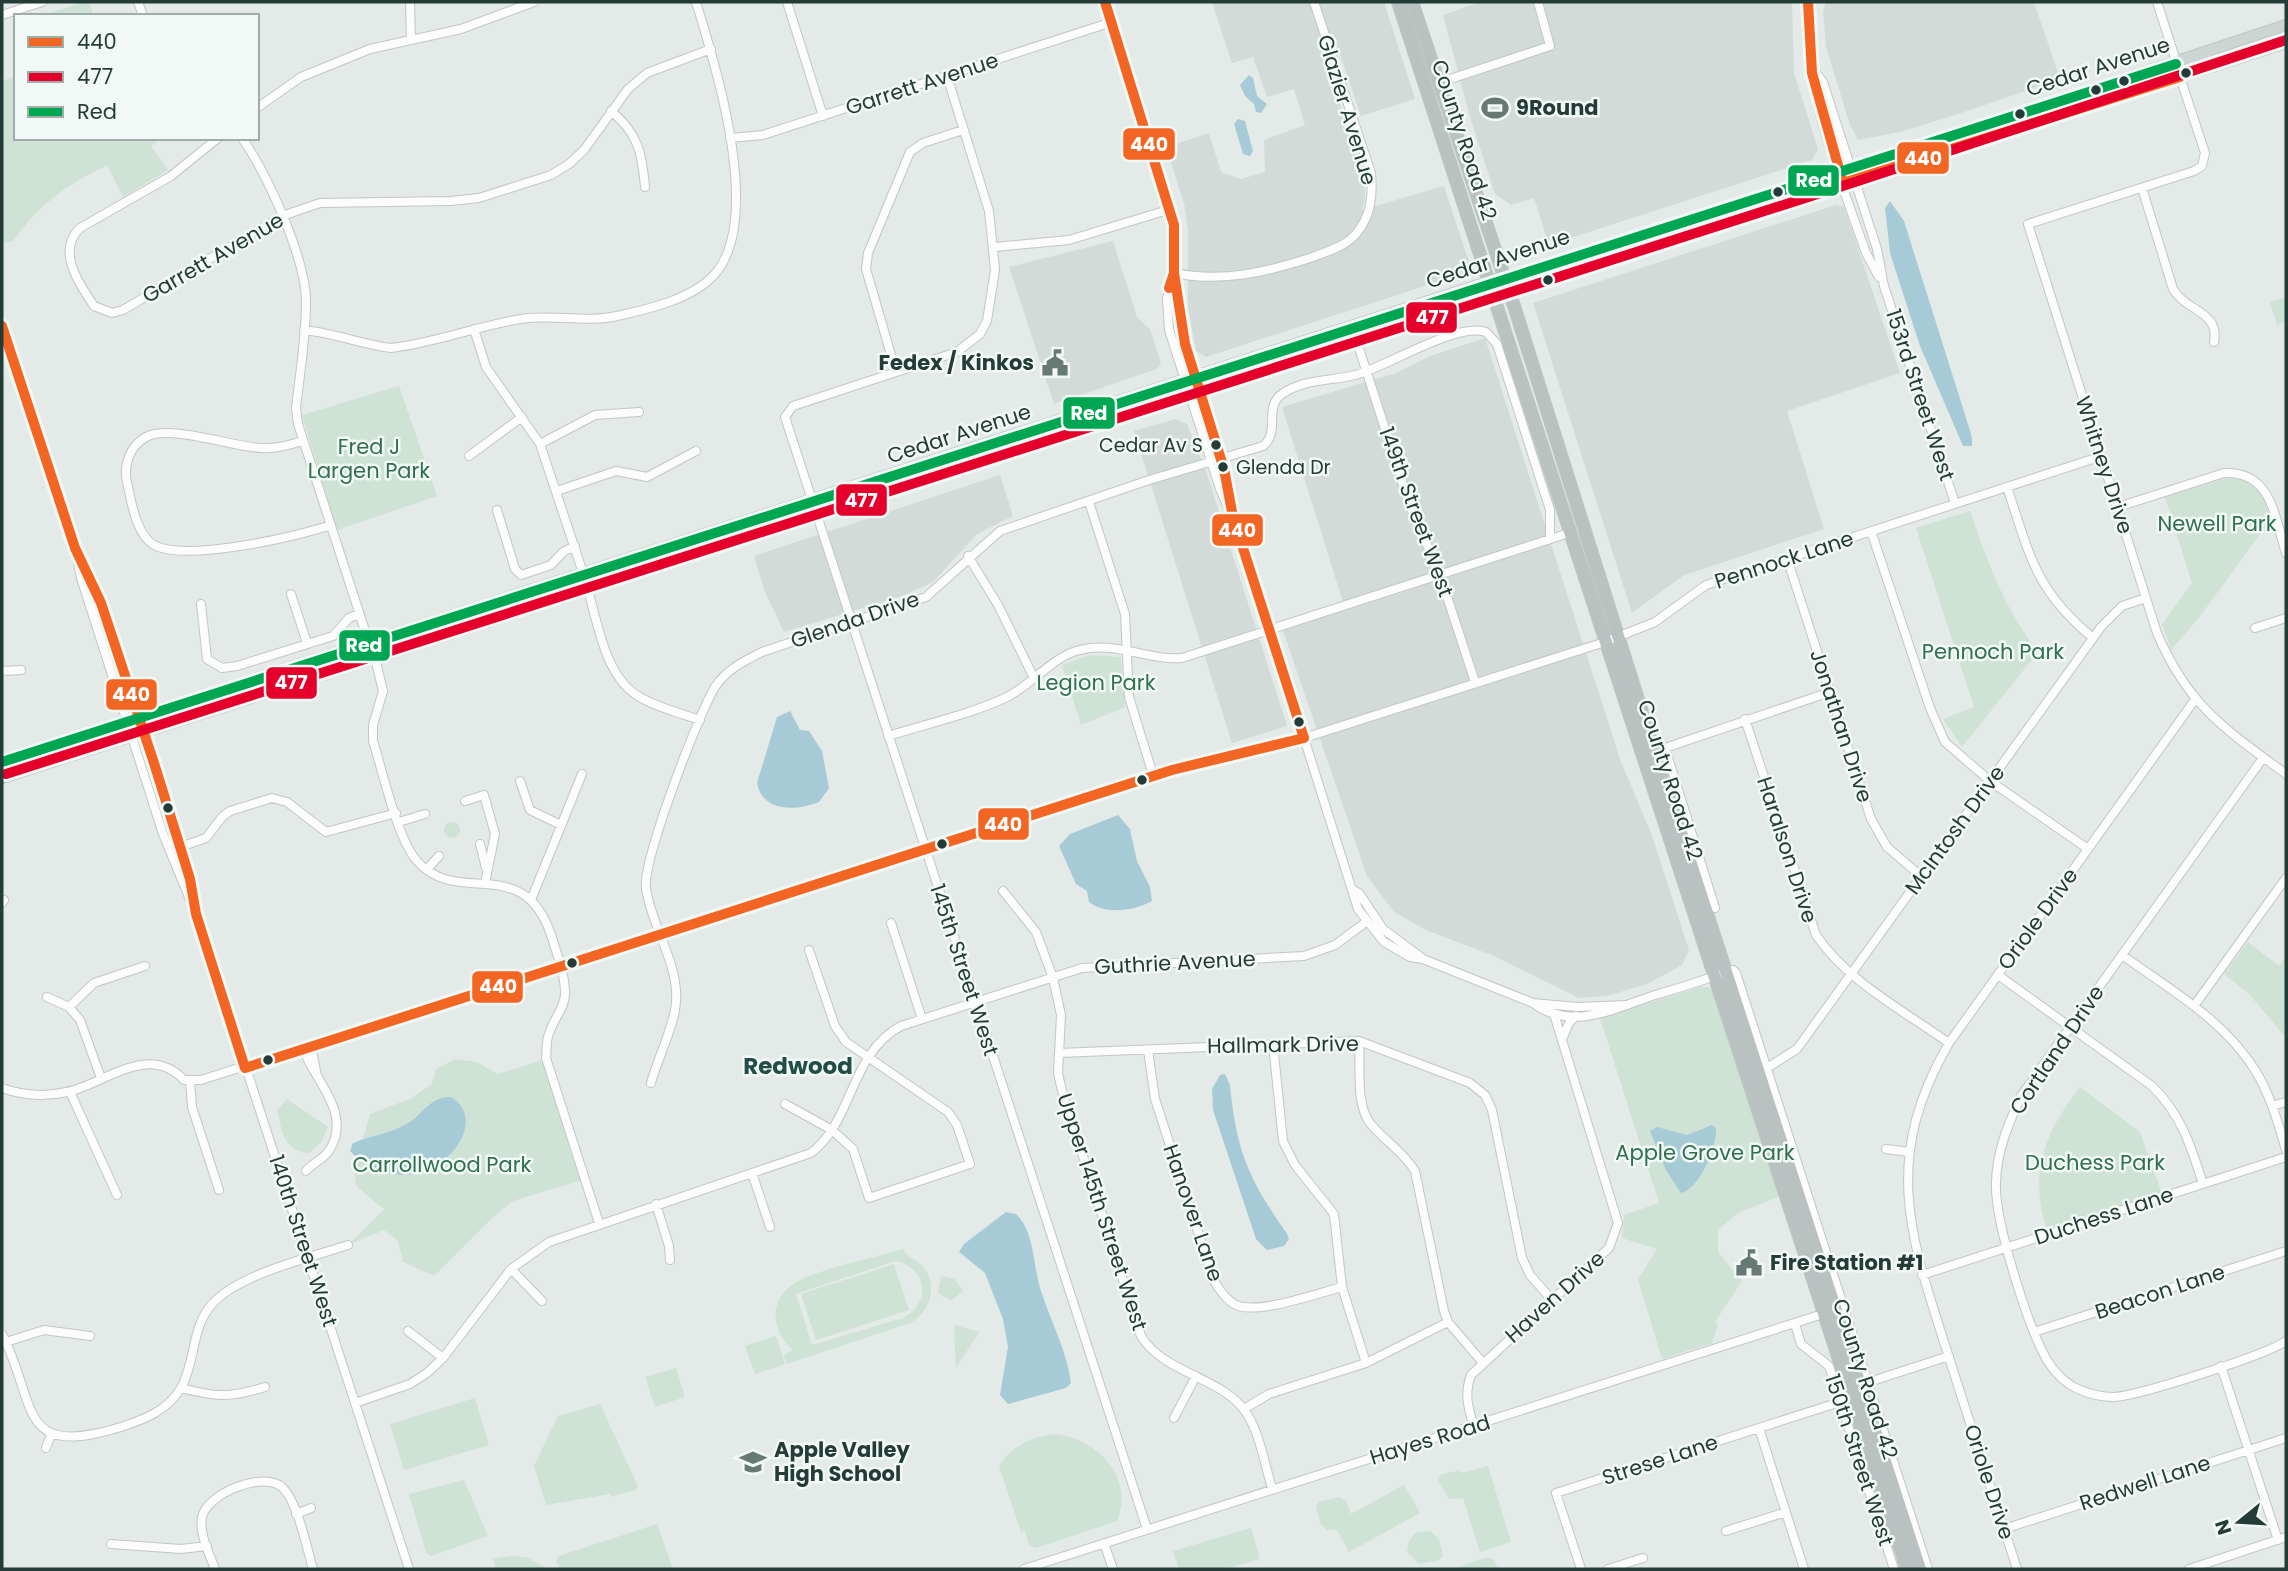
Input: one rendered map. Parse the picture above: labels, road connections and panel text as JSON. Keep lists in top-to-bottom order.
{
  "streets": {
    "highway": ["Cedar Avenue", "County Road 42"],
    "street": [
      "Garrett Avenue",
      "Glazier Avenue",
      "153rd Street West",
      "Whitney Drive",
      "149th Street West",
      "Pennock Lane",
      "Glenda Drive",
      "Jonathan Drive",
      "McIntosh Drive",
      "Haralson Drive",
      "Oriole Drive",
      "Guthrie Avenue",
      "145th Street West",
      "Hallmark Drive",
      "Cortland Drive",
      "Upper 145th Street West",
      "Hanover Lane",
      "Duchess Lane",
      "140th Street West",
      "Beacon Lane",
      "Haven Drive",
      "Hayes Road",
      "Strese Lane",
      "150th Street West",
      "Redwell Lane"
    ]
  },
  "crossings": [
    ["Cedar Avenue", "County Road 42"],
    ["Cedar Avenue", "153rd Street West"],
    ["Cedar Avenue", "Whitney Drive"],
    ["Cedar Avenue", "149th Street West"],
    ["Cedar Avenue", "145th Street West"],
    ["Cedar Avenue", "140th Street West"],
    ["County Road 42", "Pennock Lane"],
    ["County Road 42", "Hayes Road"],
    ["County Road 42", "150th Street West"],
    ["153rd Street West", "Pennock Lane"],
    ["Whitney Drive", "Pennock Lane"],
    ["Whitney Drive", "McIntosh Drive"],
    ["Whitney Drive", "Oriole Drive"],
    ["Whitney Drive", "Cortland Drive"],
    ["149th Street West", "Pennock Lane"],
    ["149th Street West", "Glenda Drive"],
    ["Pennock Lane", "Glenda Drive"],
    ["Pennock Lane", "Jonathan Drive"],
    ["Pennock Lane", "145th Street West"],
    ["Pennock Lane", "140th Street West"],
    ["Glenda Drive", "145th Street West"],
    ["Jonathan Drive", "McIntosh Drive"],
    ["McIntosh Drive", "Haralson Drive"],
    ["McIntosh Drive", "150th Street West"],
    ["Haralson Drive", "Oriole Drive"],
    ["Oriole Drive", "Duchess Lane"],
    ["Oriole Drive", "Redwell Lane"],
    ["Guthrie Avenue", "145th Street West"],
    ["Guthrie Avenue", "Upper 145th Street West"],
    ["Guthrie Avenue", "140th Street West"],
    ["145th Street West", "Hayes Road"],
    ["Hallmark Drive", "Upper 145th Street West"],
    ["Hallmark Drive", "Hanover Lane"],
    ["Hallmark Drive", "Haven Drive"],
    ["Cortland Drive", "Duchess Lane"],
    ["Cortland Drive", "Beacon Lane"],
    ["Haven Drive", "Hayes Road"],
    ["Hayes Road", "150th Street West"],
    ["Strese Lane", "150th Street West"]
  ],
  "districts": ["Redwood"],
  "parks": [
    "Fred J Largen Park",
    "Newell Park",
    "Pennoch Park",
    "Legion Park",
    "Apple Grove Park",
    "Duchess Park",
    "Carrollwood Park"
  ],
  "places": {
    "sports": ["9Round"],
    "public building": ["Fedex / Kinkos", "Fire Station #1"],
    "other": ["Cedar Av S", "Glenda Dr"],
    "school or university": ["Apple Valley High School"]
  },
  "lines": ["transit line 440", "transit line 477", "transit line Red"],
  "legend": ["440", "477", "Red"],
  "north": "left"
}
